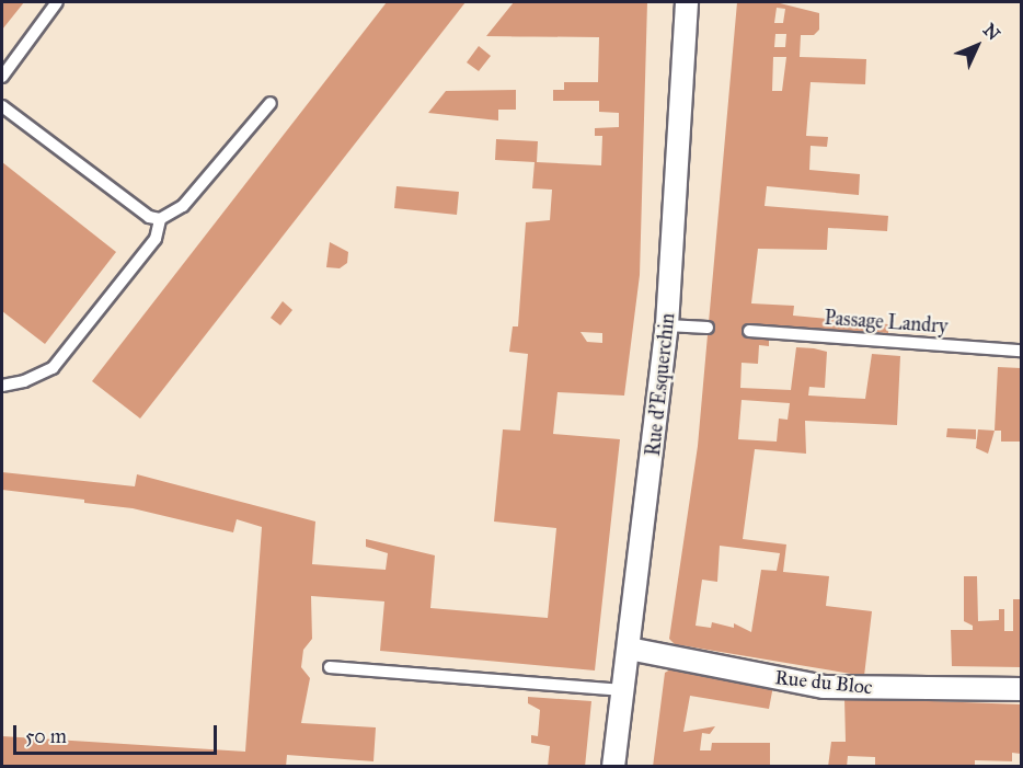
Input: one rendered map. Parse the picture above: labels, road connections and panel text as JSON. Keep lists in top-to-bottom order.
{
  "streets": {
    "street": ["Rue d'Esquerchin", "Rue du Bloc"],
    "lane": ["Passage Landry"]
  },
  "crossings": [
    ["Rue d'Esquerchin", "Rue du Bloc"]
  ],
  "scale_bar": "50 m",
  "north": "top right"
}
